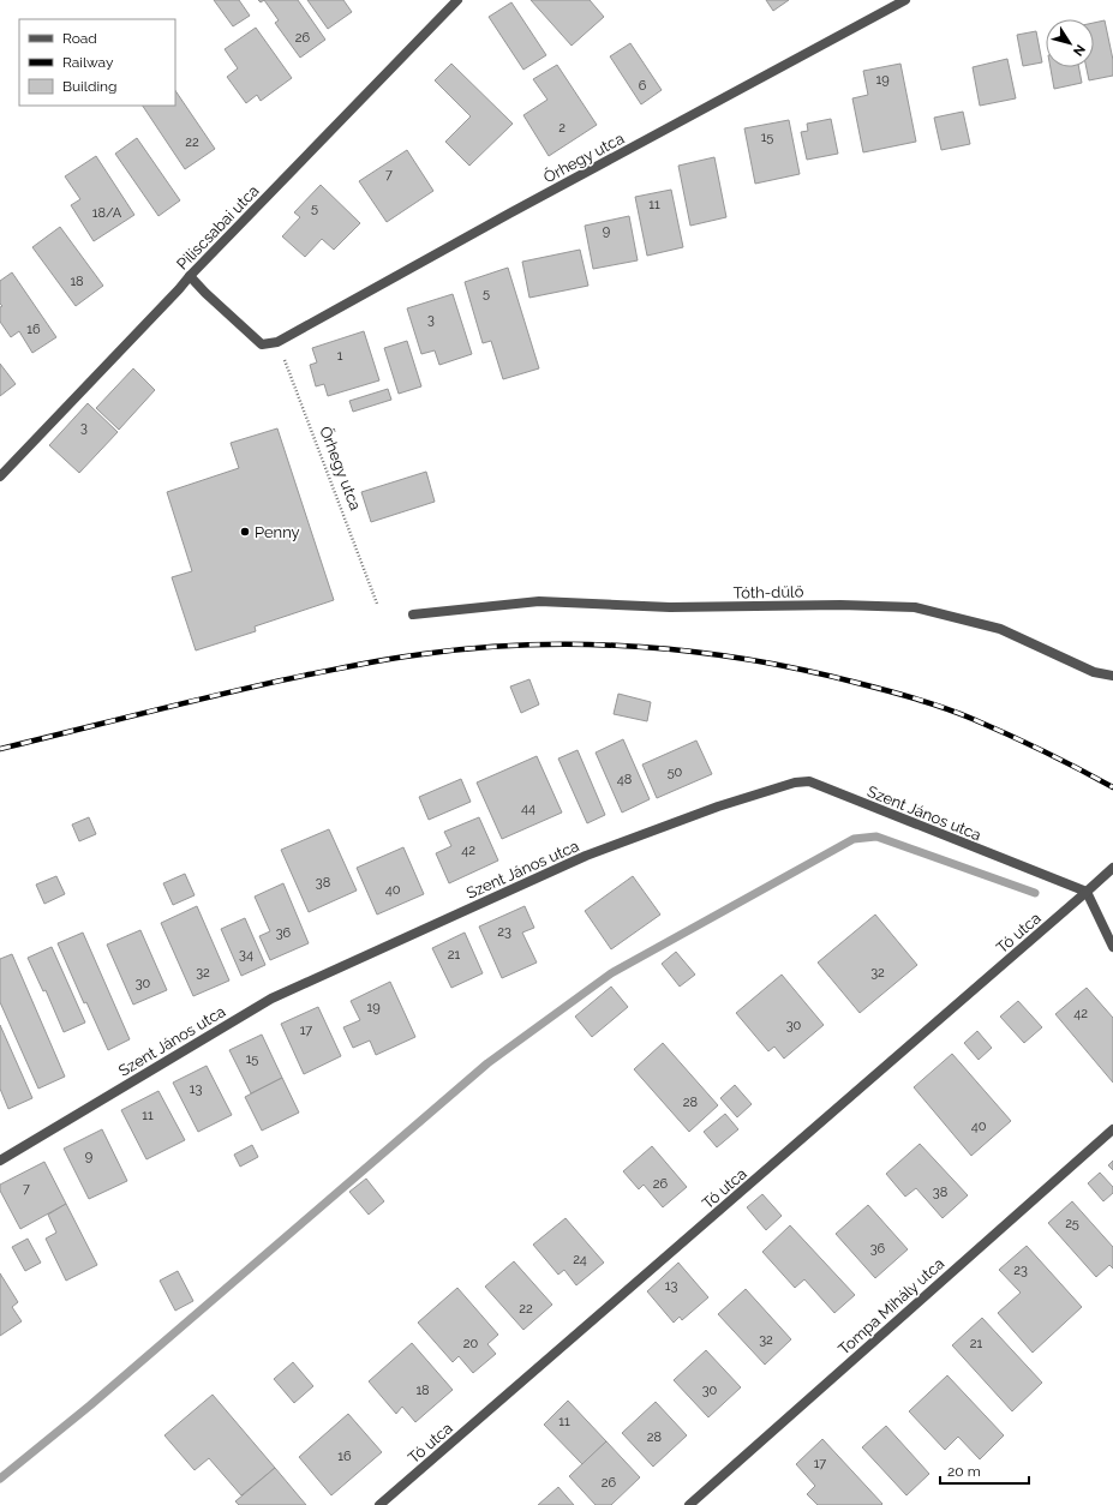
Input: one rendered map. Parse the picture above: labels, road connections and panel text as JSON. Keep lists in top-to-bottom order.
{
  "streets": {
    "street": [
      "Őrhegy utca",
      "Piliscsabai utca",
      "Tóth-dűlő",
      "Szent János utca",
      "Tó utca",
      "Tompa Mihály utca"
    ]
  },
  "crossings": [
    ["Szent János utca", "Tó utca"]
  ],
  "places": ["Penny"],
  "house_numbers": [
    "26",
    "19",
    "6",
    "2",
    "15",
    "22",
    "7",
    "11",
    "5",
    "18/A",
    "9",
    "18",
    "5",
    "3",
    "16",
    "1",
    "3",
    "50",
    "48",
    "44",
    "42",
    "38",
    "40",
    "23",
    "36",
    "34",
    "21",
    "32",
    "32",
    "30",
    "19",
    "42",
    "30",
    "17",
    "15",
    "13",
    "28",
    "11",
    "40",
    "9",
    "26",
    "7",
    "38",
    "25",
    "36",
    "24",
    "23",
    "13",
    "22",
    "32",
    "20",
    "21",
    "18",
    "30",
    "11",
    "28",
    "16",
    "17",
    "26"
  ],
  "legend": ["Road", "Railway", "Building"],
  "scale_bar": "20 m",
  "north": "bottom right"
}
